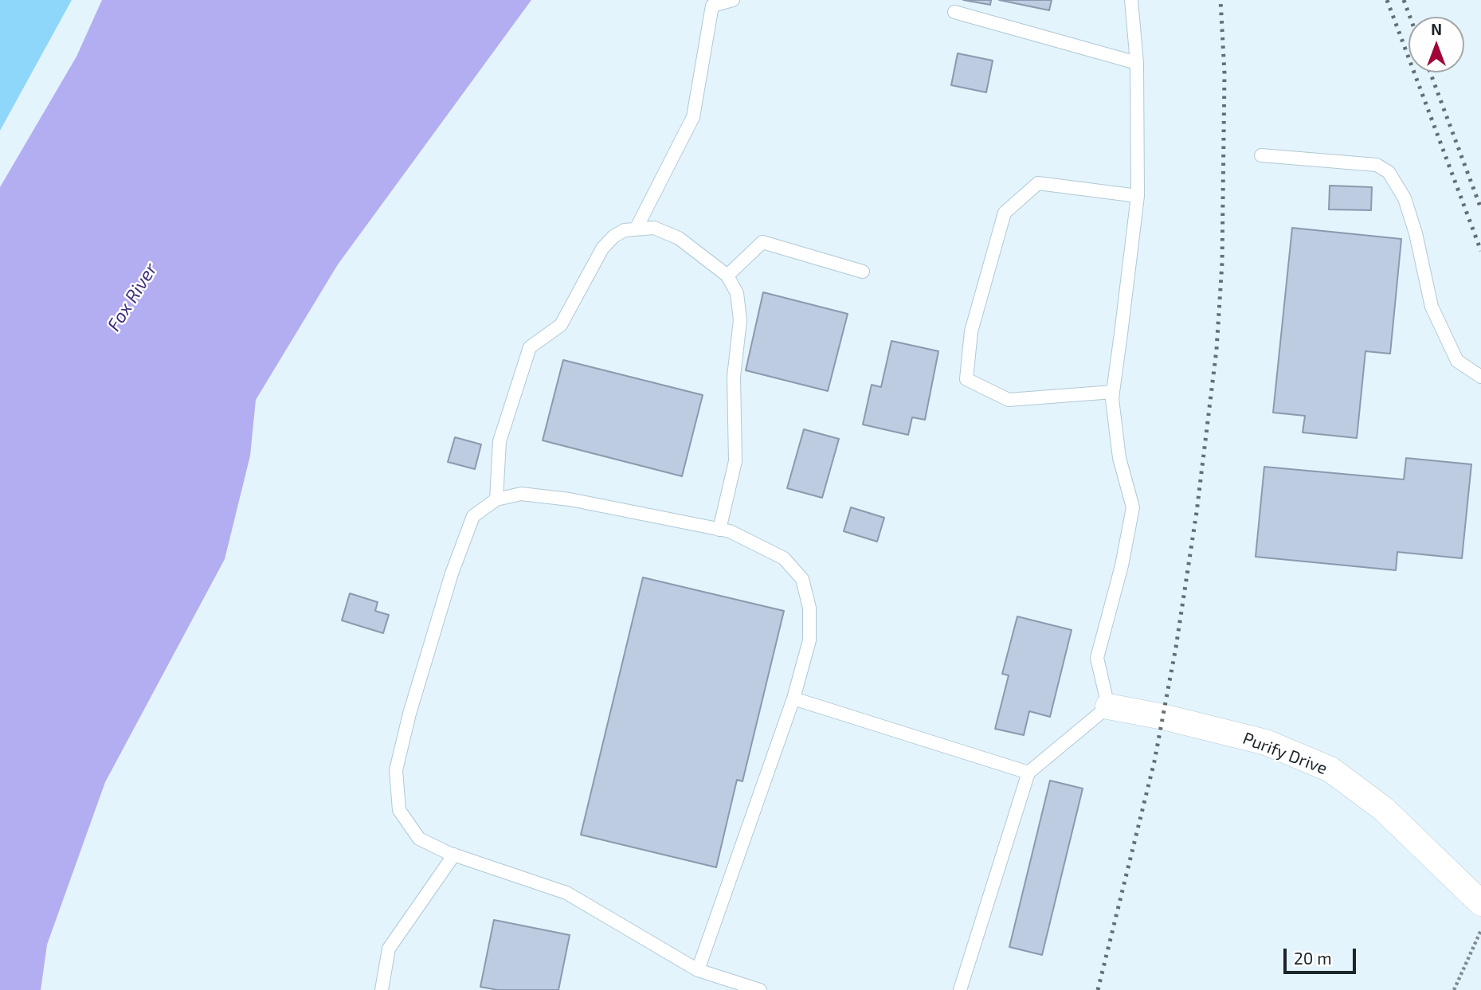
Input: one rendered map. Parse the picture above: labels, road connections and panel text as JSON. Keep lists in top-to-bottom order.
{
  "streets": {
    "street": ["Purify Drive"]
  },
  "water": ["Fox River"],
  "scale_bar": "20 m",
  "north": "top"
}
